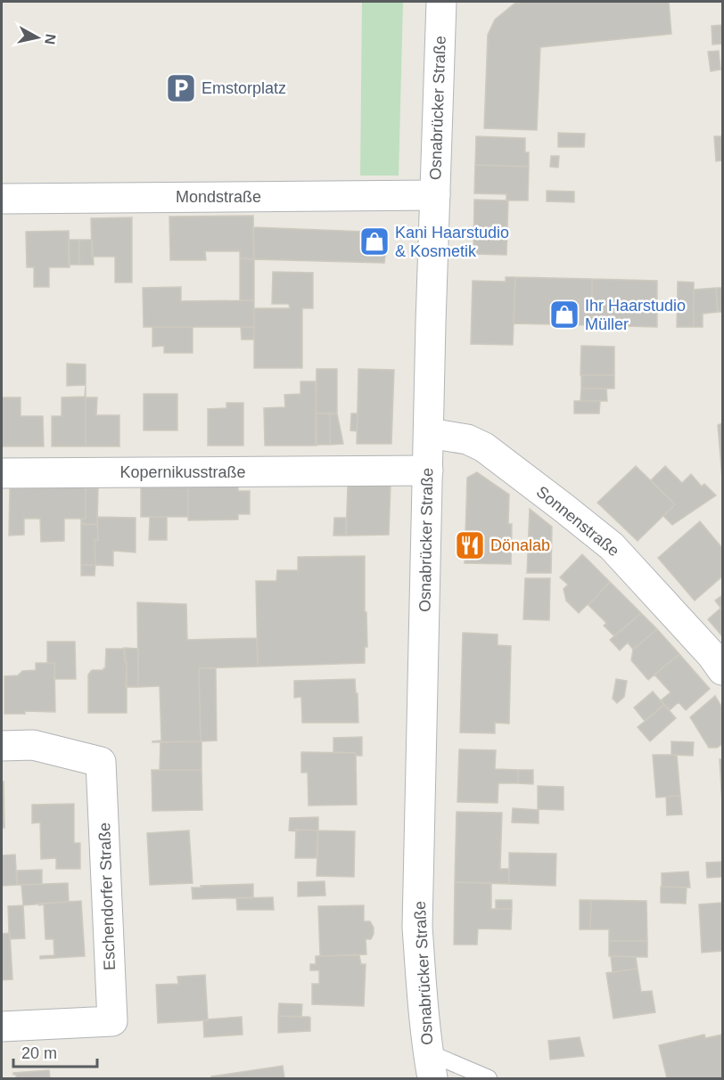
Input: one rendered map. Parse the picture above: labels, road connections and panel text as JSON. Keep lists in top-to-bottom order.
{
  "streets": {
    "street": [
      "Osnabrücker Straße",
      "Mondstraße",
      "Kopernikusstraße",
      "Sonnenstraße",
      "Eschendorfer Straße"
    ]
  },
  "crossings": [
    ["Osnabrücker Straße", "Mondstraße"],
    ["Osnabrücker Straße", "Kopernikusstraße"],
    ["Osnabrücker Straße", "Sonnenstraße"]
  ],
  "places": {
    "parking": ["Emstorplatz"],
    "shop": ["Kani Haarstudio & Kosmetik", "Ihr Haarstudio Müller"],
    "restaurant": ["Dönalab"]
  },
  "scale_bar": "20 m",
  "north": "right"
}
